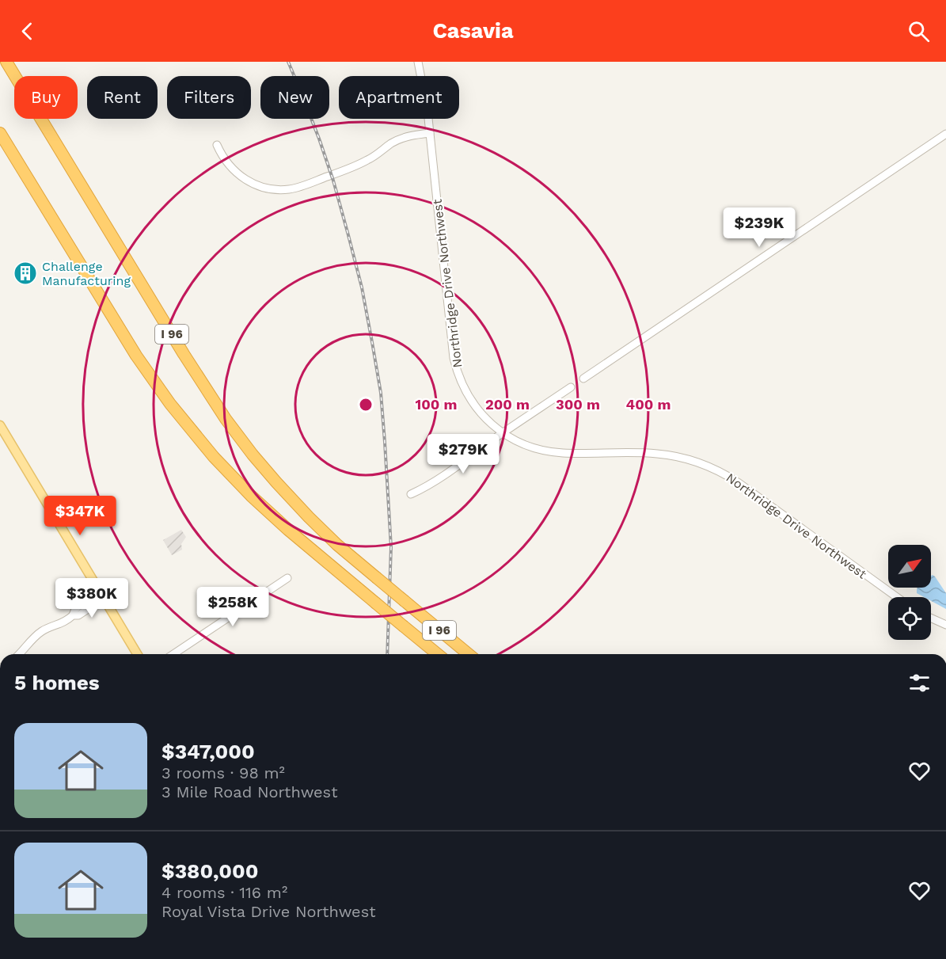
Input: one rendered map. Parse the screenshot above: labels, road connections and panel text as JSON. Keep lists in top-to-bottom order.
{
  "streets": {
    "highway": ["I 96"],
    "street": ["Northridge Drive Northwest"]
  },
  "places": {
    "building": ["Challenge Manufacturing"]
  },
  "north": "top right",
  "page": {
    "header": "Casavia",
    "chip": [
      "Buy",
      "Rent",
      "Filters",
      "New",
      "Apartment"
    ],
    "price": [
      "$239K",
      "$279K",
      "$347K",
      "$380K",
      "$258K"
    ],
    "heading": "5 homes",
    "list": [
      {
        "name": "$347,000",
        "note": "3 rooms · 98 m² · 3 Mile Road Northwest"
      },
      {
        "name": "$380,000",
        "note": "4 rooms · 116 m² · Royal Vista Drive Northwest"
      }
    ]
  },
  "rings": [
    "100 m",
    "200 m",
    "300 m",
    "400 m"
  ]
}
